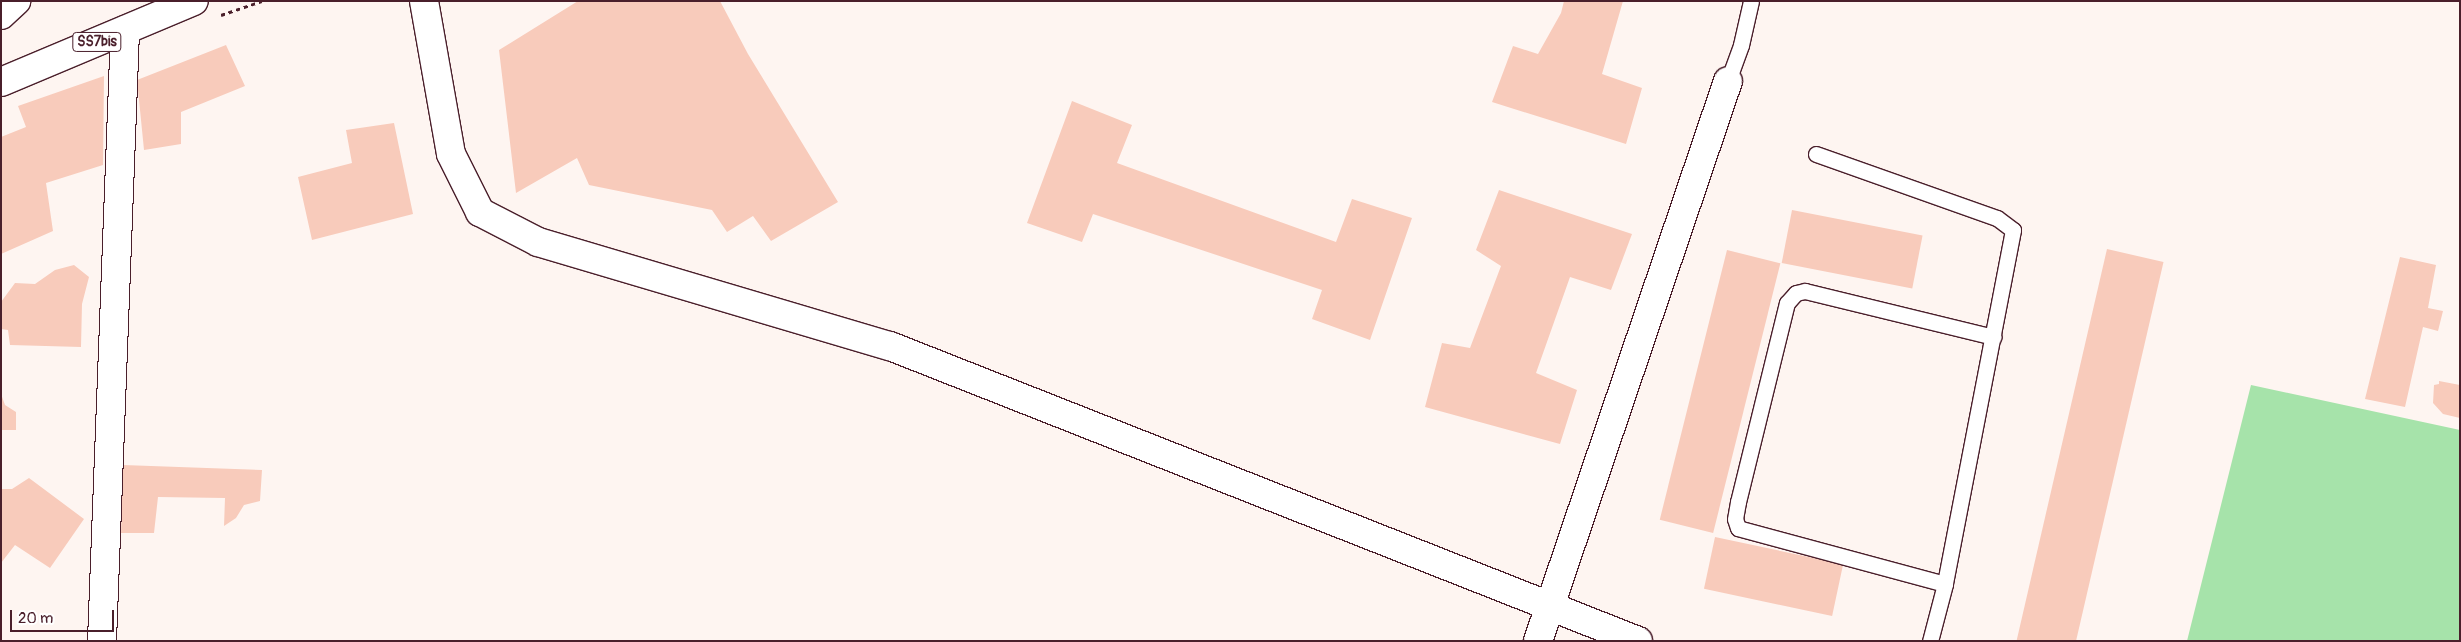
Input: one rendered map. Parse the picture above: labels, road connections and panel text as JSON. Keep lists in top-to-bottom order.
{
  "streets": {
    "street": ["SS7bis"]
  },
  "scale_bar": "20 m"
}
